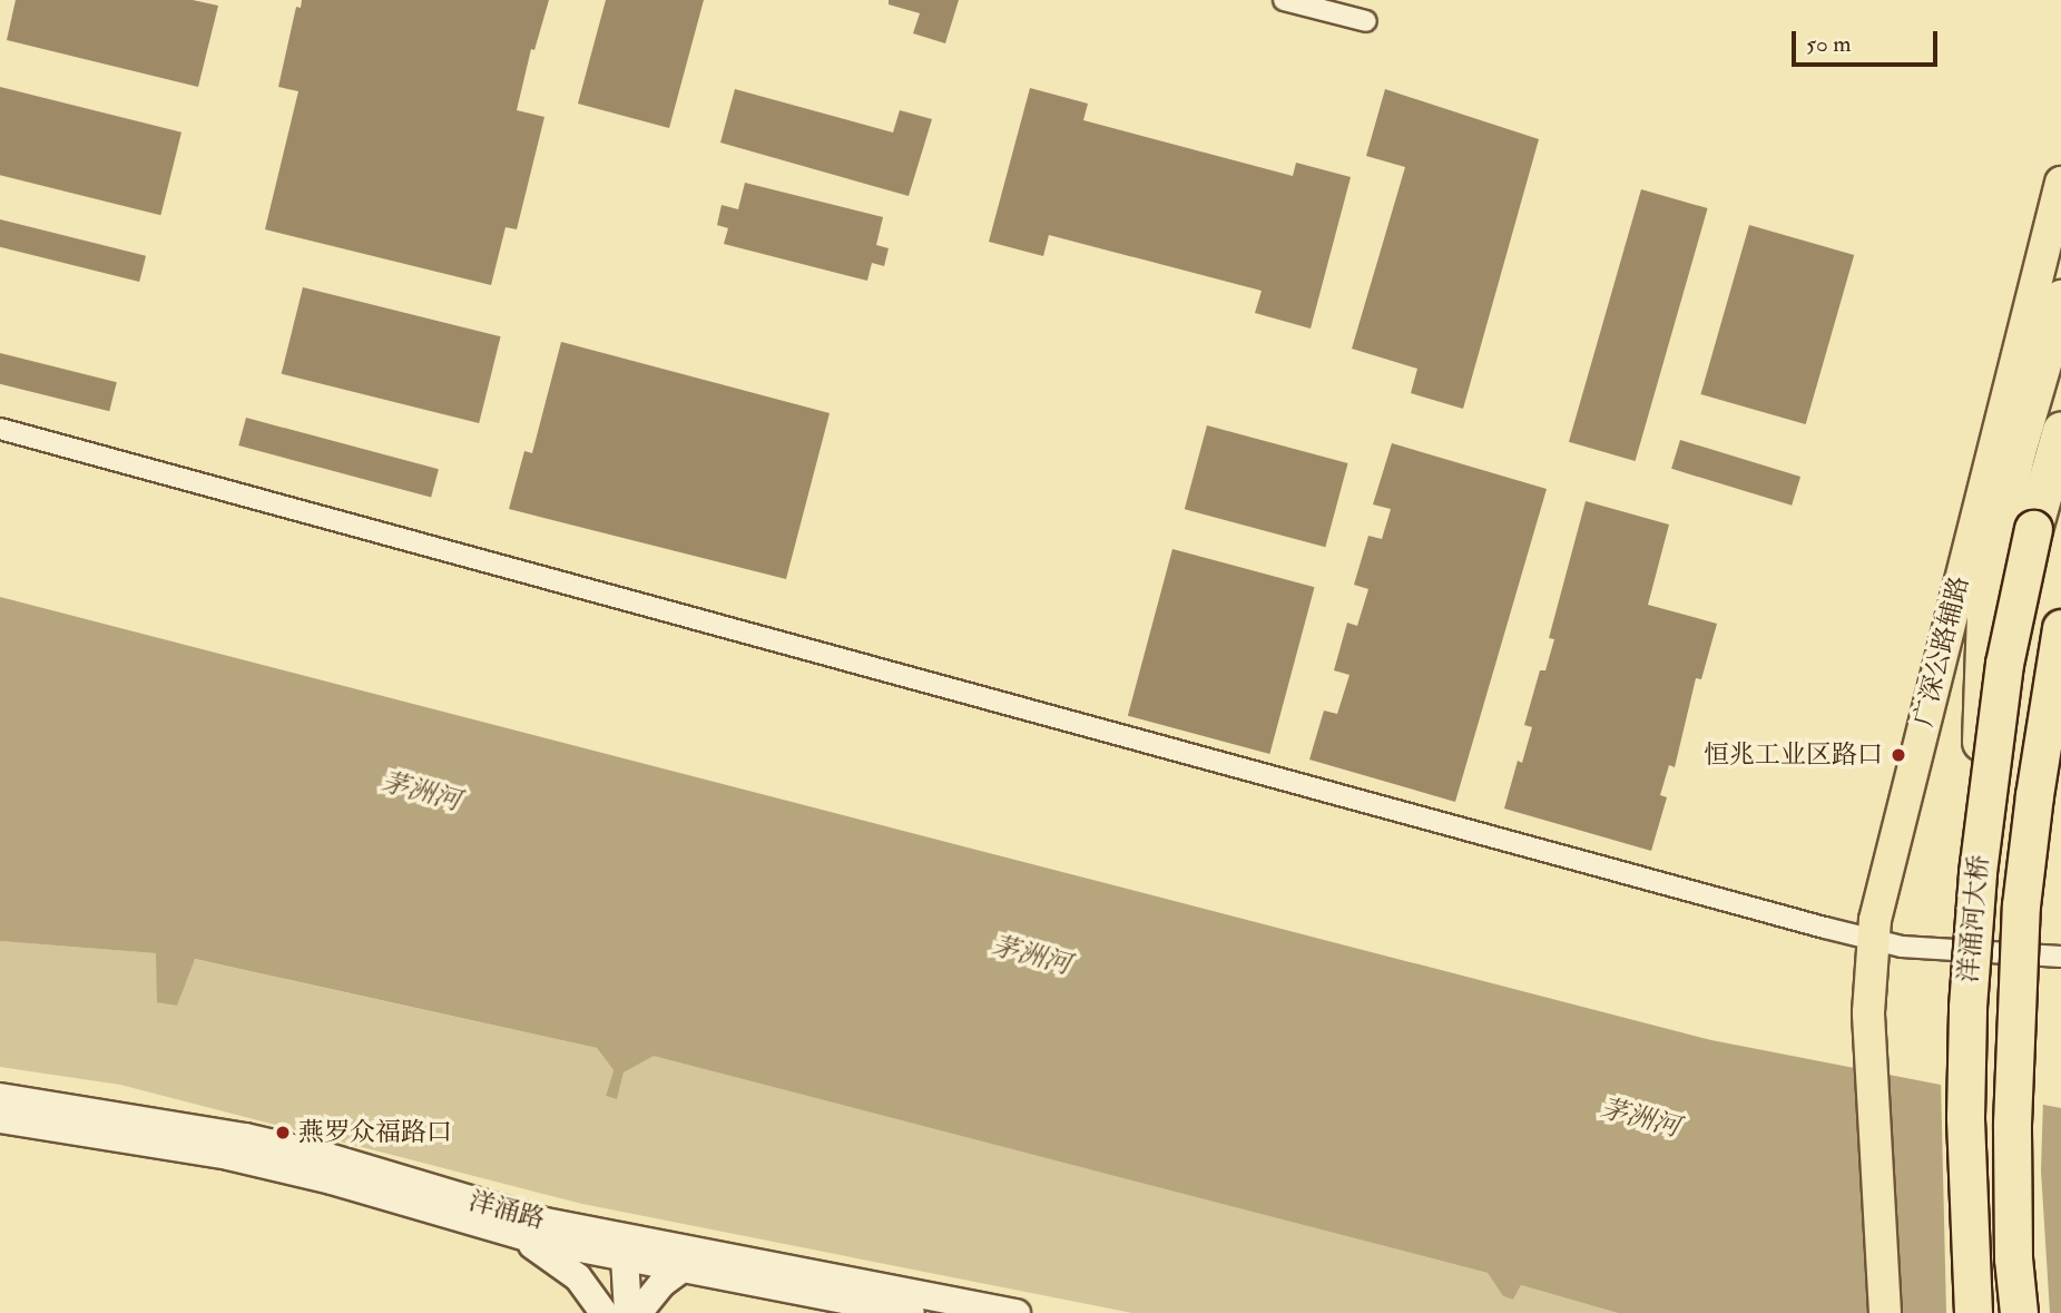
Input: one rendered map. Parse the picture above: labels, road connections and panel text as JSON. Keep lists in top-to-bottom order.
{
  "streets": {
    "highway": ["洋涌河大桥"],
    "main road": ["广深公路辅路"],
    "street": ["洋涌路"]
  },
  "water": ["茅洲河"],
  "places": ["恒兆工业区路口", "燕罗众福路口"],
  "scale_bar": "50 m"
}
